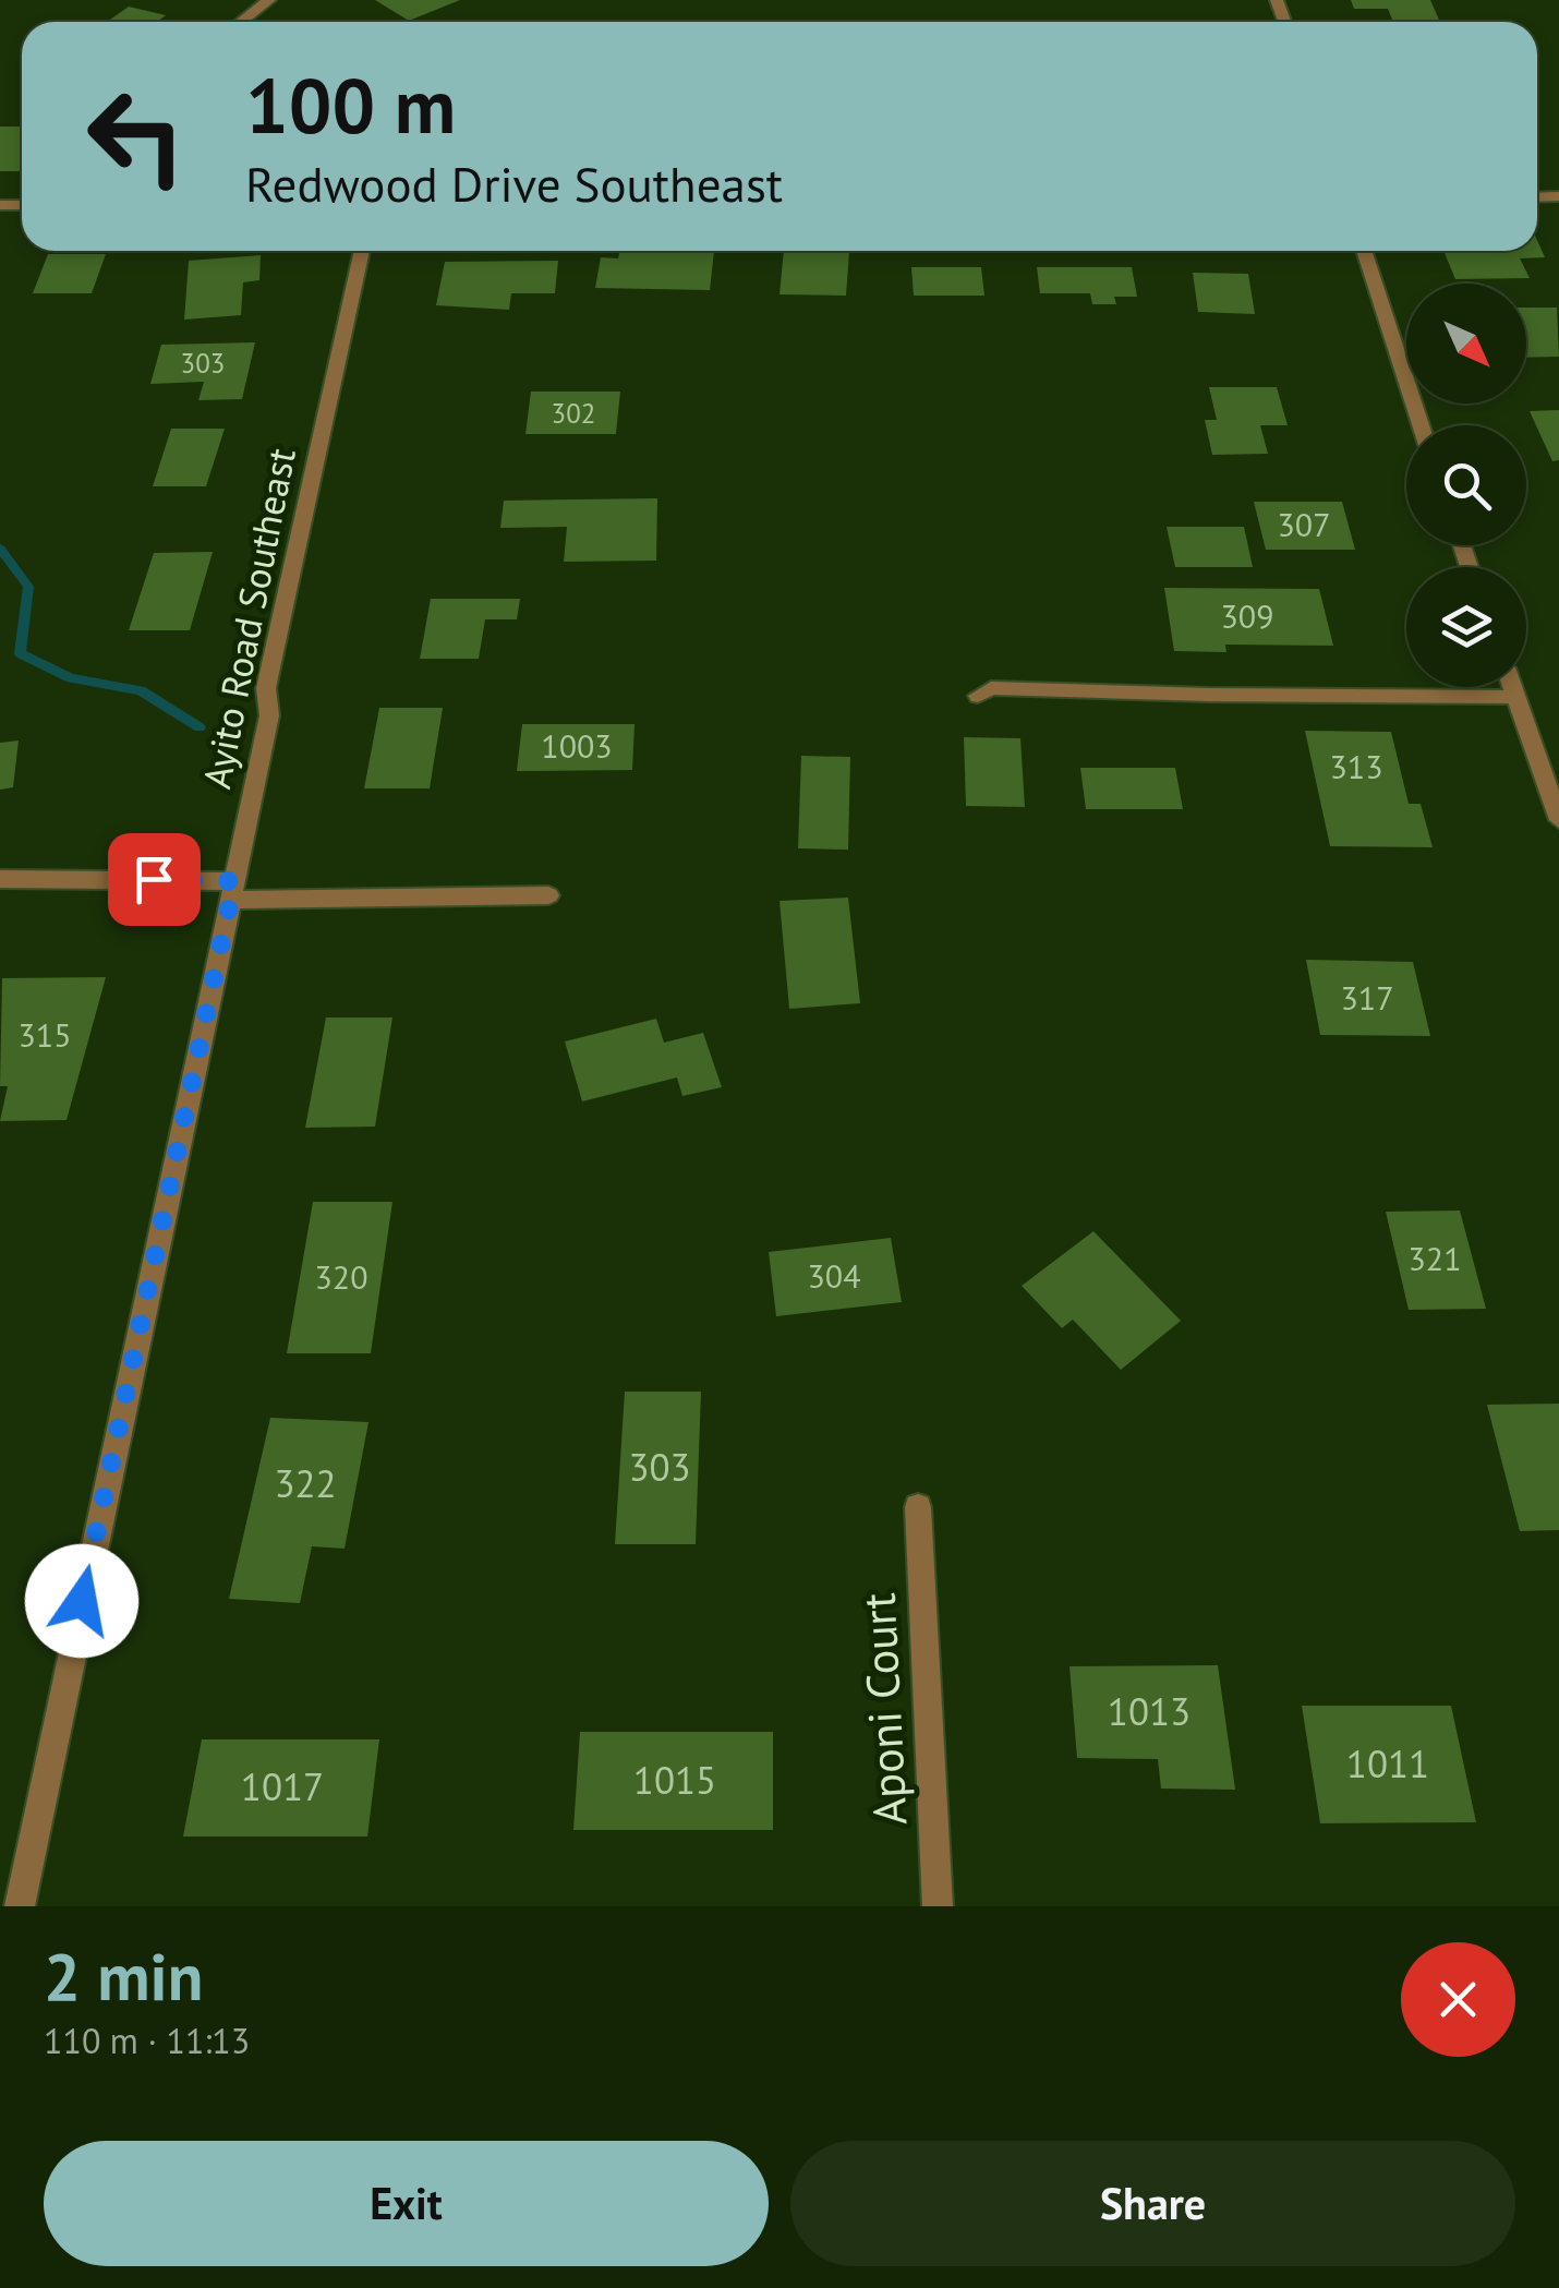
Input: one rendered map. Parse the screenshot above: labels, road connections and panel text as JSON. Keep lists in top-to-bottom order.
{
  "streets": {
    "street": ["Ayito Road Southeast", "Aponi Court"]
  },
  "house_numbers": [
    "303",
    "302",
    "307",
    "309",
    "1003",
    "313",
    "317",
    "315",
    "321",
    "304",
    "320",
    "303",
    "322",
    "1013",
    "1011",
    "1015",
    "1017"
  ],
  "north": "bottom right",
  "page": {
    "turn": ["100 m", "Redwood Drive Southeast"],
    "heading": ["2 min", "110 m · 11:13"],
    "buttons": ["Exit", "Share"]
  }
}
